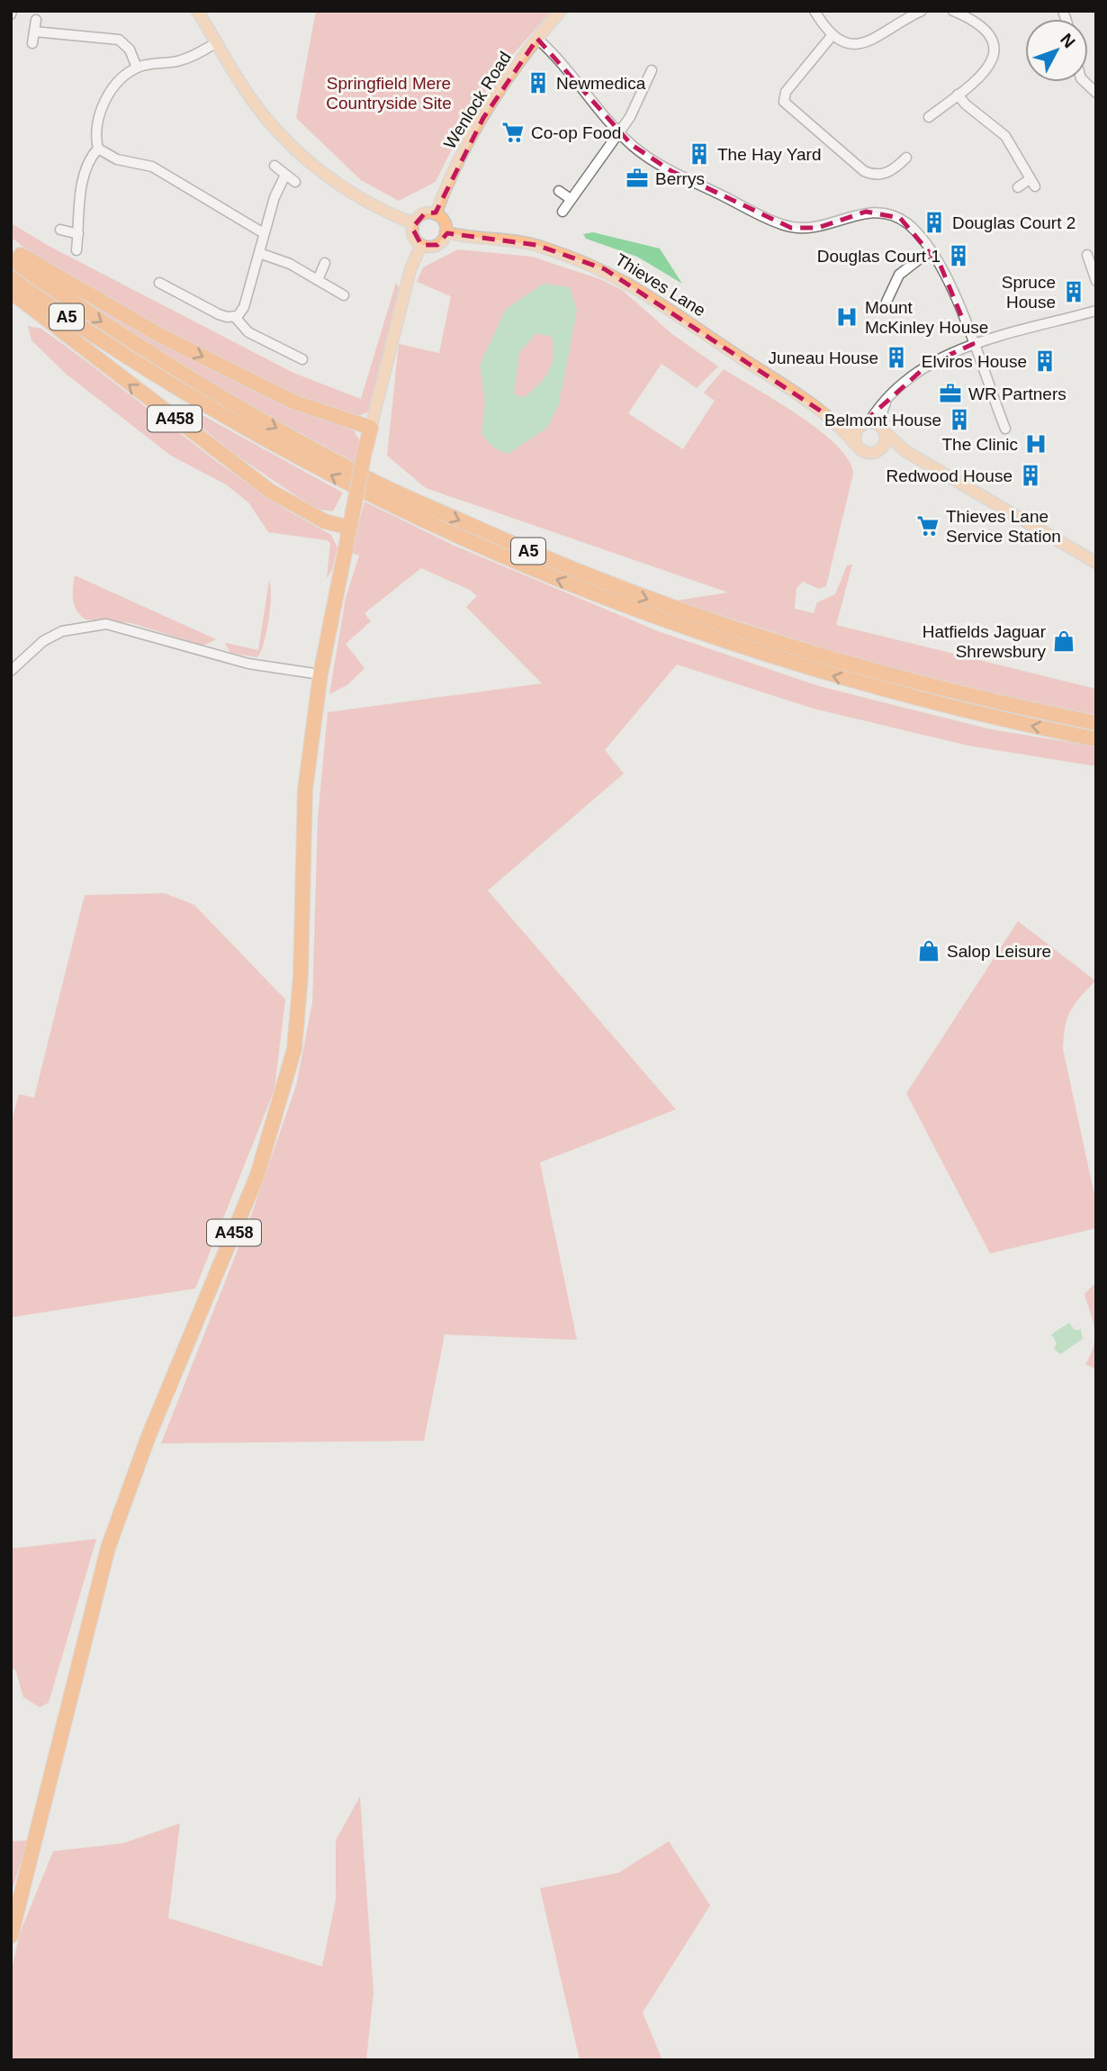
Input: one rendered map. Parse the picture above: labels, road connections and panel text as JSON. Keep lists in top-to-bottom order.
{
  "streets": {
    "highway": ["A5", "A458"],
    "main road": ["Wenlock Road", "Thieves Lane"]
  },
  "crossings": [
    ["Wenlock Road", "Thieves Lane"],
    ["Wenlock Road", "A458"],
    ["Thieves Lane", "A458"]
  ],
  "parks": ["Springfield Mere Countryside Site"],
  "places": {
    "building": [
      "Newmedica",
      "The Hay Yard",
      "Douglas Court 2",
      "Douglas Court 1",
      "Spruce House",
      "Juneau House",
      "Elviros House",
      "Belmont House",
      "Redwood House"
    ],
    "supermarket": ["Co-op Food", "Thieves Lane Service Station"],
    "office": ["Berrys", "WR Partners"],
    "hospital": ["Mount McKinley House", "The Clinic"],
    "shop": ["Hatfields Jaguar Shrewsbury", "Salop Leisure"]
  },
  "north": "top right"
}
